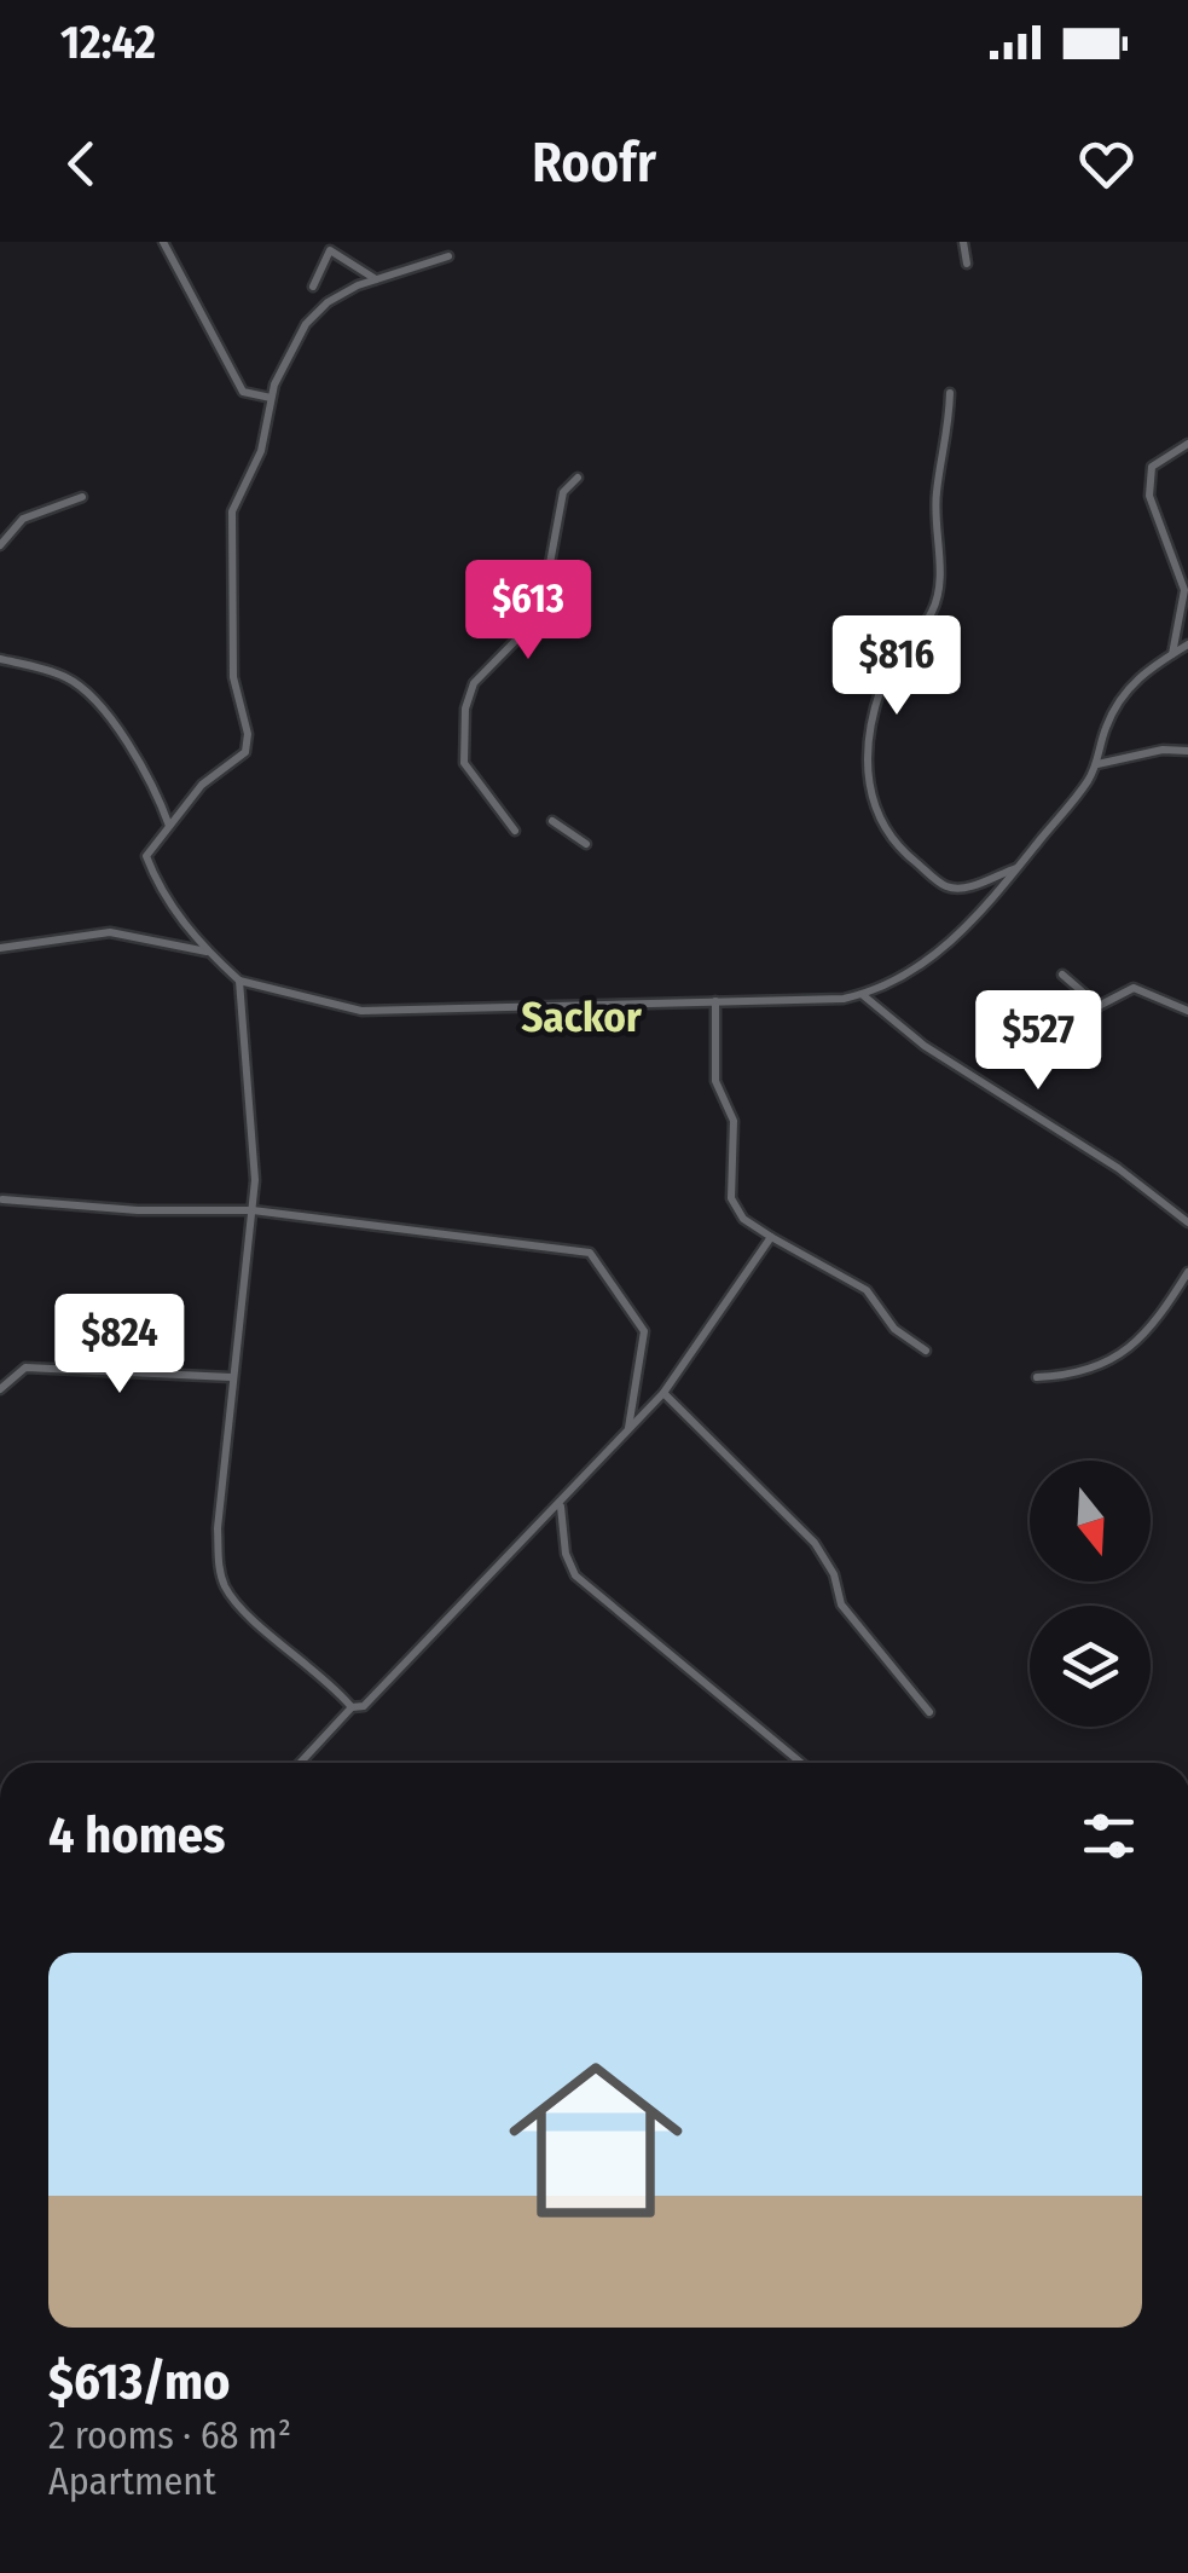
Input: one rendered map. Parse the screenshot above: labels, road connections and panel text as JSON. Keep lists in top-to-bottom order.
{
  "districts": ["Sackor"],
  "north": "bottom",
  "page": {
    "status": "12:42",
    "header": "Roofr",
    "price": [
      "$613",
      "$816",
      "$527",
      "$824"
    ],
    "heading": "4 homes",
    "list": [
      {
        "name": "$613/mo",
        "note": "2 rooms · 68 m² · Apartment"
      }
    ]
  }
}
